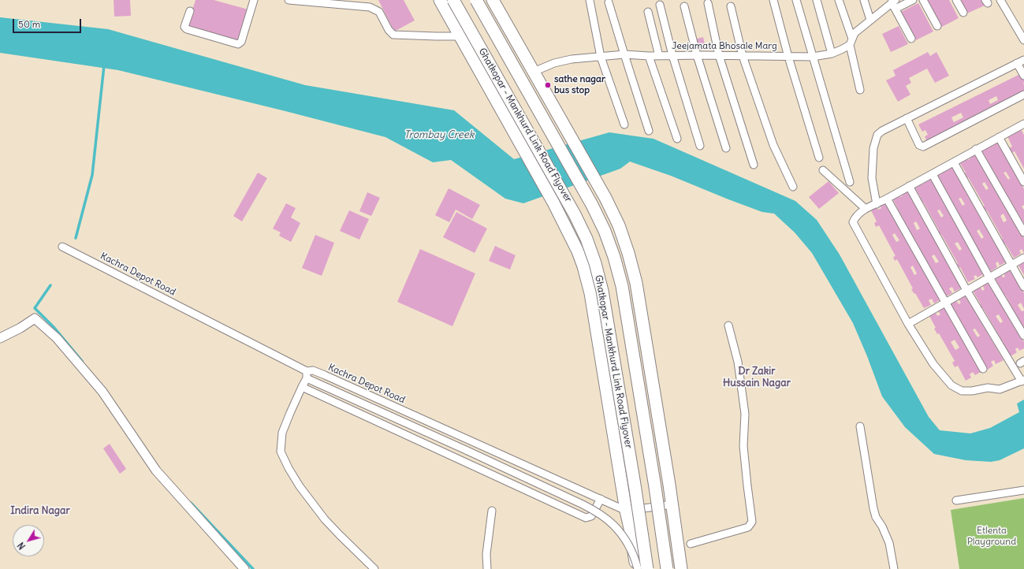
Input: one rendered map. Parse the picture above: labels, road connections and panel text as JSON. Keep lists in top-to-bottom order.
{
  "streets": {
    "highway": ["Ghatkopar - Mankhurd Link Road Flyover"],
    "street": ["Jeejamata Bhosale Marg", "Kachra Depot Road"]
  },
  "districts": ["Dr Zakir Hussain Nagar", "Indira Nagar"],
  "water": ["Trombay Creek"],
  "parks": ["Etlenta Playground"],
  "places": ["sathe nagar bus stop"],
  "scale_bar": "50 m",
  "north": "bottom left"
}
